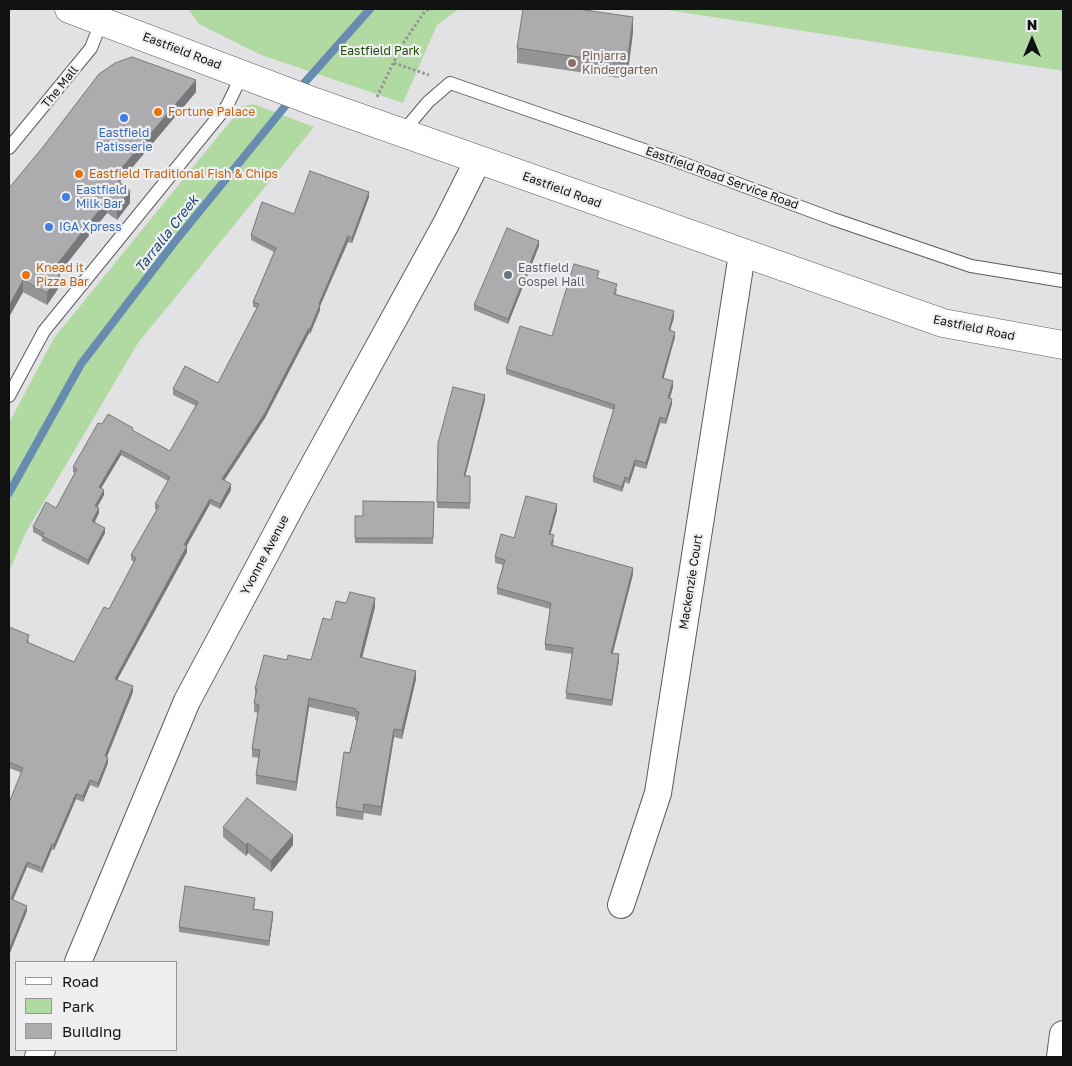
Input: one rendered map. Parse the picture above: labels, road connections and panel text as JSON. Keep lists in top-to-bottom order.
{
  "streets": {
    "main road": ["Eastfield Road"],
    "street": ["Yvonne Avenue", "Mackenzie Court"],
    "lane": ["The Mall", "Eastfield Road Service Road"]
  },
  "crossings": [
    ["Eastfield Road", "The Mall"],
    ["Eastfield Road", "Yvonne Avenue"],
    ["Eastfield Road", "Mackenzie Court"]
  ],
  "water": ["Tarralla Creek"],
  "parks": ["Eastfield Park"],
  "places": [
    "Pinjarra Kindergarten",
    "Fortune Palace",
    "Eastfield Patisserie",
    "Eastfield Traditional Fish & Chips",
    "Eastfield Milk Bar",
    "IGA Xpress",
    "Knead it Pizza Bar",
    "Eastfield Gospel Hall"
  ],
  "legend": ["Road", "Park", "Building"],
  "north": "top"
}
